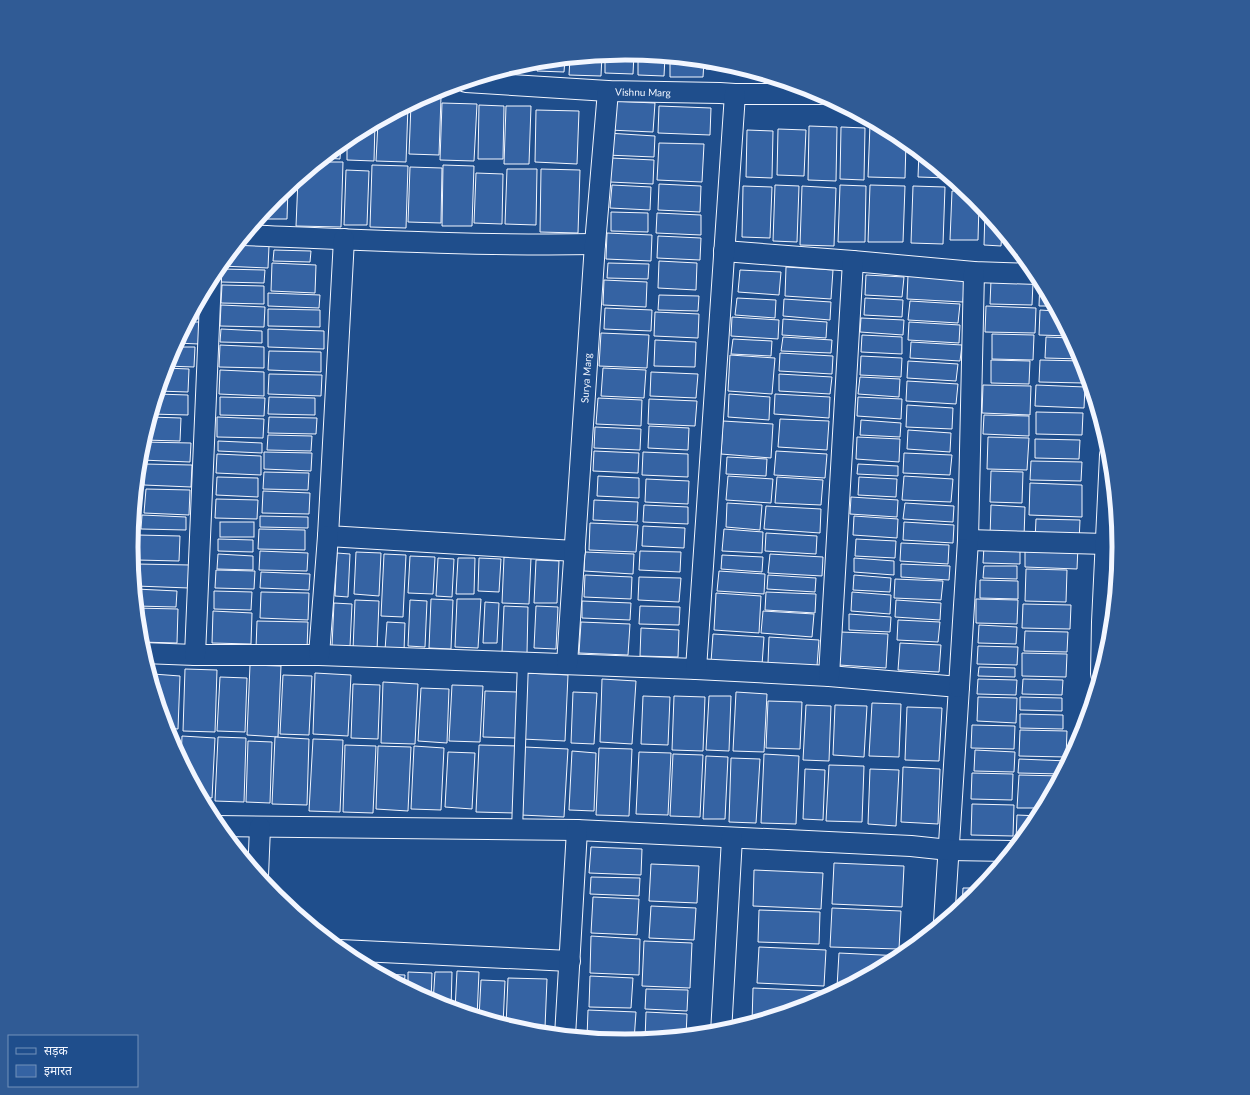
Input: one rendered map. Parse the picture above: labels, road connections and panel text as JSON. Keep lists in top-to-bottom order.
{
  "streets": {
    "street": ["Vishnu Marg", "Surya Marg"]
  },
  "crossings": [
    ["Vishnu Marg", "Surya Marg"]
  ],
  "legend": ["सड़क", "इमारत"]
}
